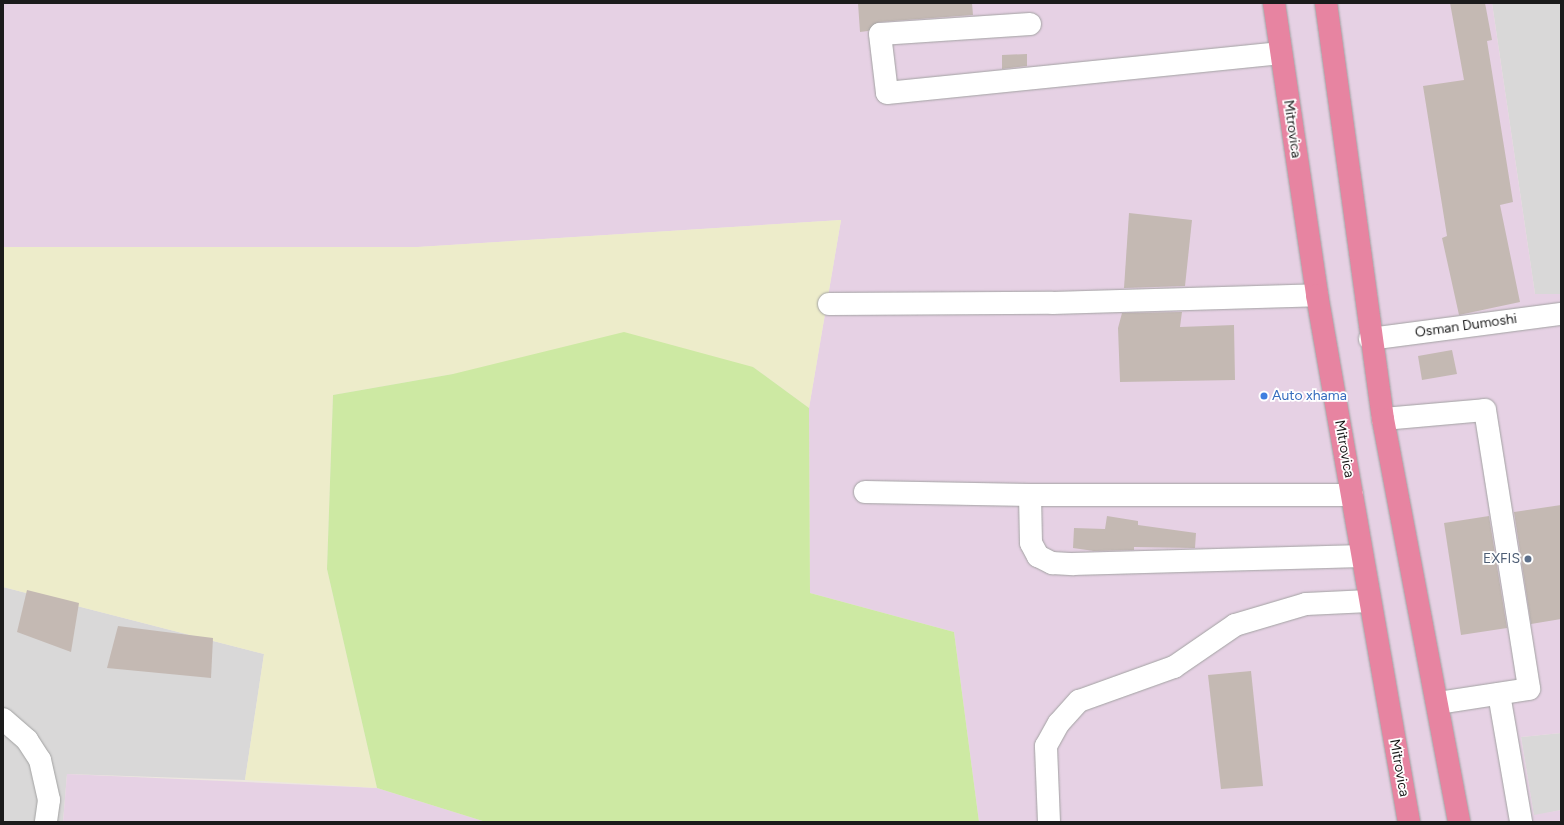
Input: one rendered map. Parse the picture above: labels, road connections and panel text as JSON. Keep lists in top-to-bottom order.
{
  "streets": {
    "highway": ["Mitrovica"],
    "street": ["Osman Dumoshi"]
  },
  "places": ["Auto xhama", "EXFIS"]
}
